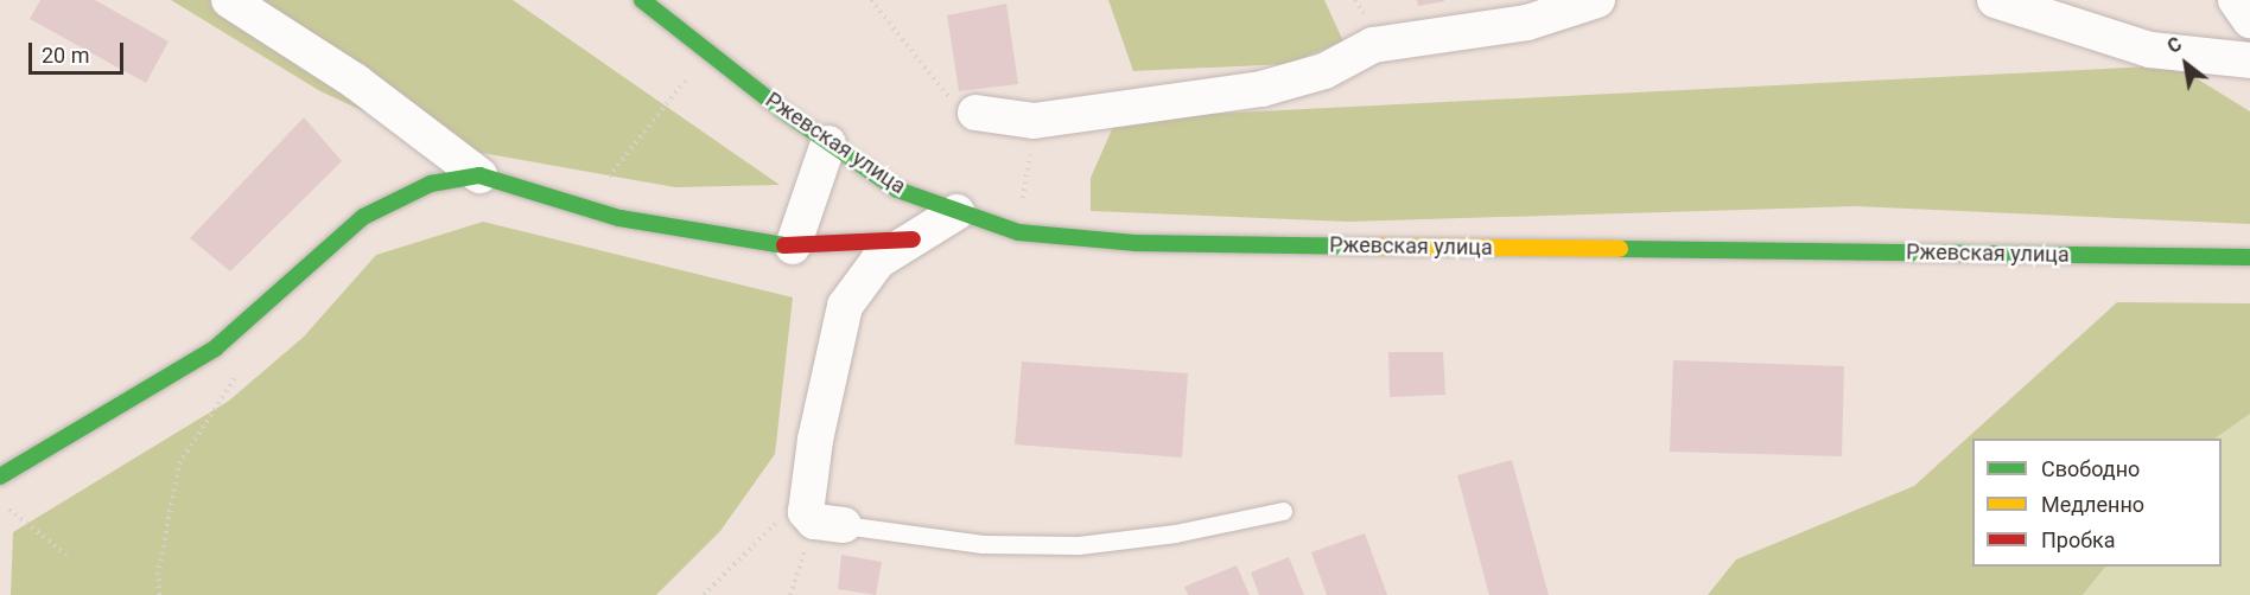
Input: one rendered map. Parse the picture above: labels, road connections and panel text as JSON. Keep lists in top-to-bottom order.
{
  "streets": {
    "main road": ["Ржевская улица"]
  },
  "legend": ["Свободно", "Медленно", "Пробка"],
  "scale_bar": "20 m",
  "north": "top left"
}
